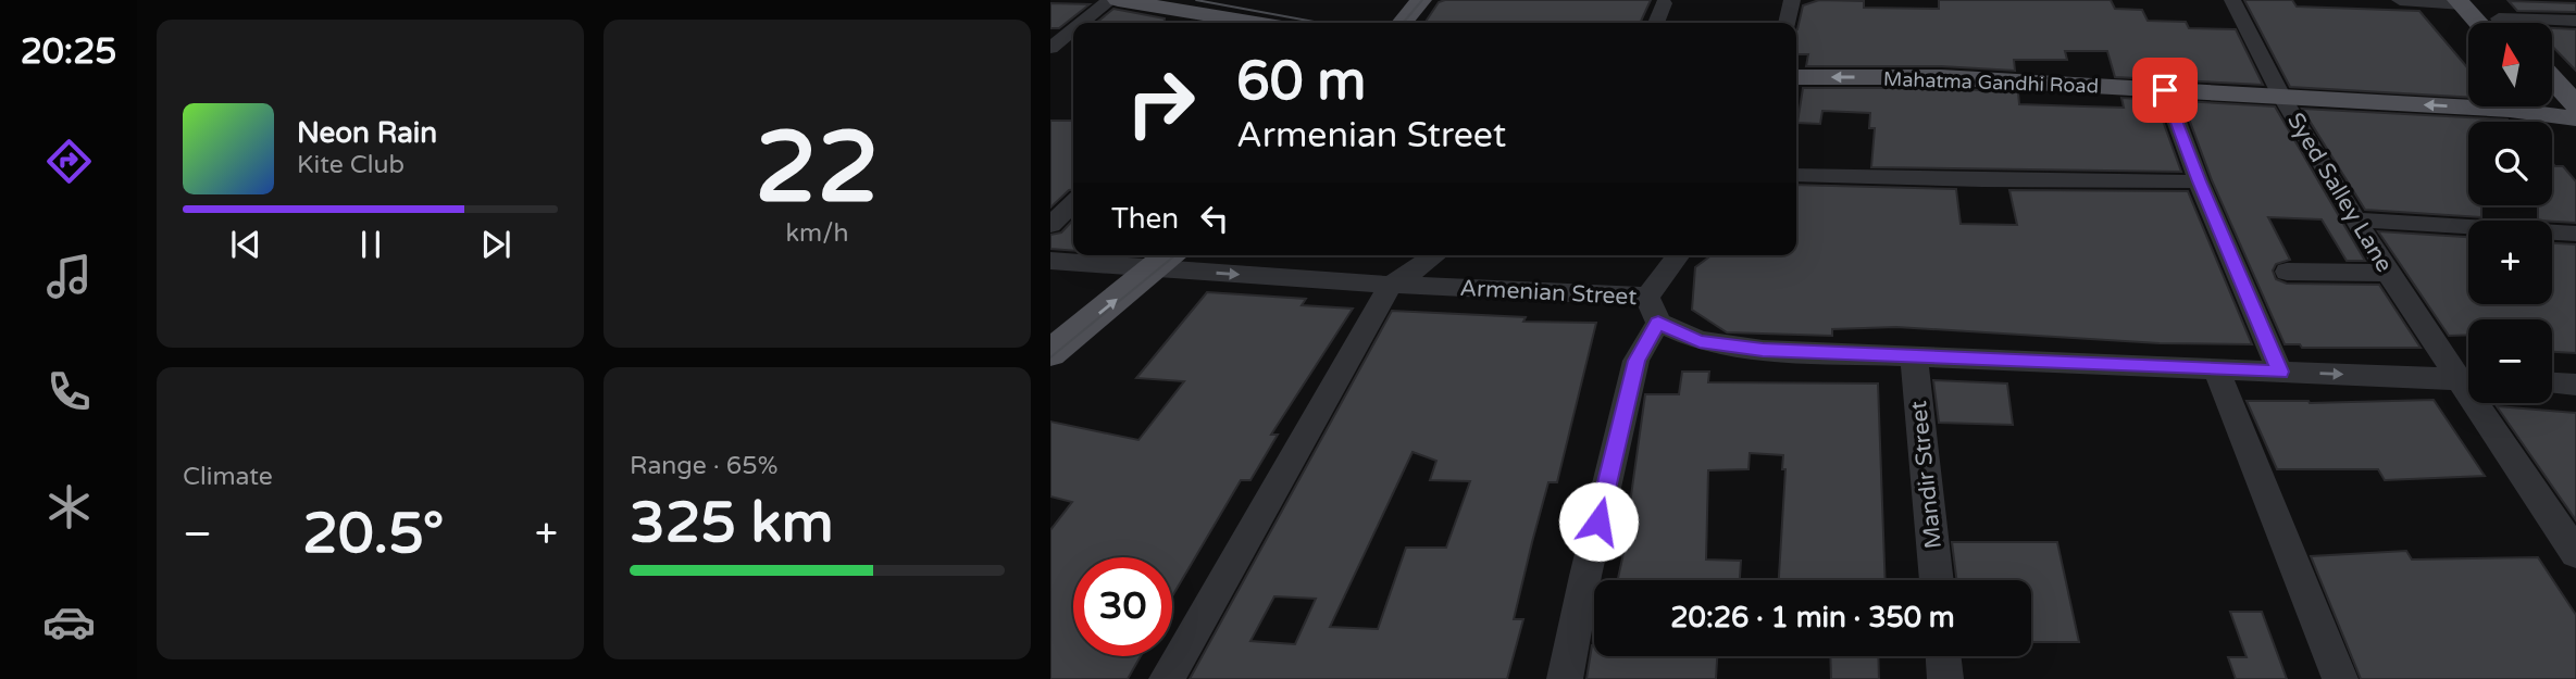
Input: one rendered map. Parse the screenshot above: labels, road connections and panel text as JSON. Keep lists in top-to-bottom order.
{
  "streets": {
    "main road": ["Mahatma Gandhi Road"],
    "street": ["Syed Salley Lane", "Armenian Street", "Mandir Street"]
  },
  "crossings": [
    ["Mahatma Gandhi Road", "Syed Salley Lane"],
    ["Armenian Street", "Mandir Street"]
  ],
  "one_way": ["Mahatma Gandhi Road"],
  "north": "top",
  "page": {
    "tabs": "20:25",
    "tile": [
      ["22", "km/h"],
      "Climate",
      ["Range · 65%", "325 km"]
    ],
    "map_buttons": ["+", "−"],
    "turn": ["60 m", "Armenian Street"],
    "song": ["Neon Rain", "Kite Club"],
    "then": "Then",
    "heat": ["−", "20.5°", "+"],
    "limit": "30",
    "trip": "20:26 · 1 min · 350 m"
  }
}
